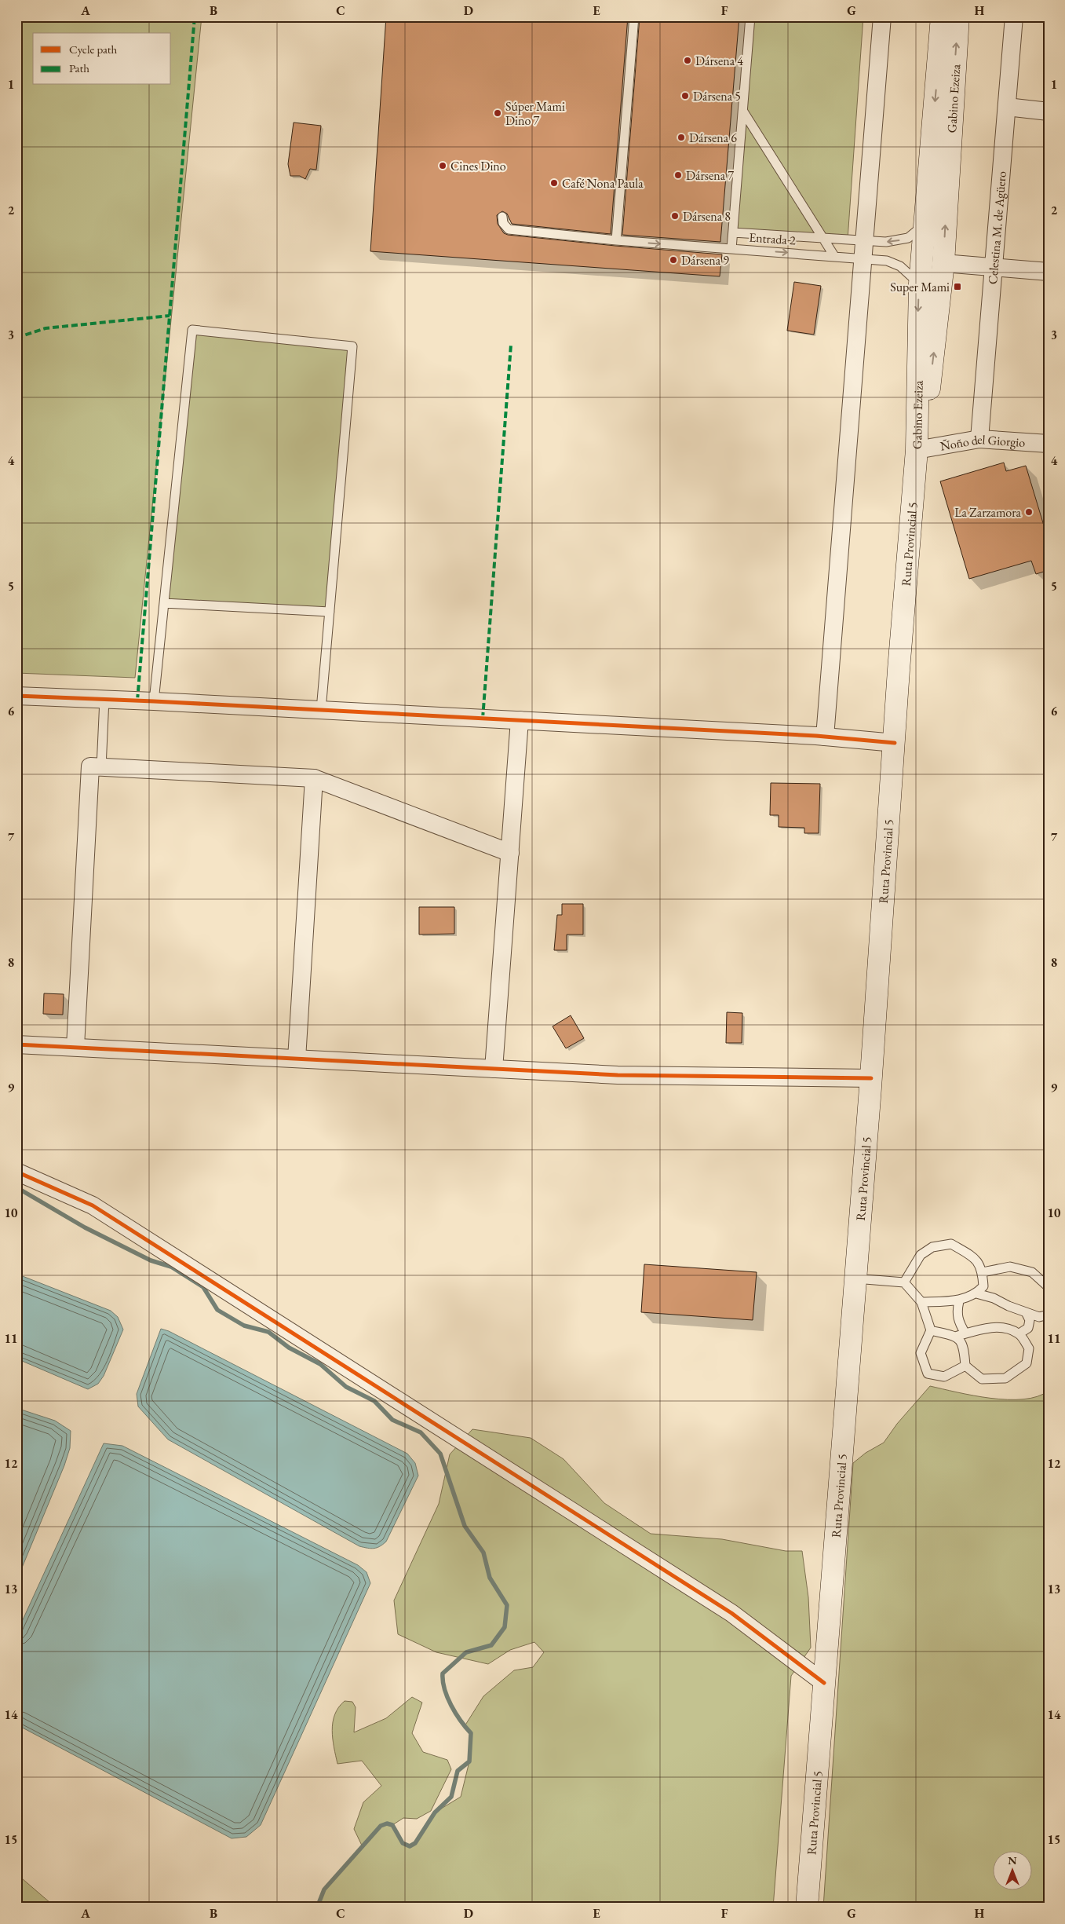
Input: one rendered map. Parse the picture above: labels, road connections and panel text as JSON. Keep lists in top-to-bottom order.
{
  "streets": {
    "main road": ["Gabino Ezeiza", "Ruta Provincial 5"],
    "street": ["Celestina M. de Agüero", "Ñoño del Giorgio"],
    "lane": ["Entrada 2"]
  },
  "crossings": [
    ["Gabino Ezeiza", "Entrada 2"],
    ["Gabino Ezeiza", "Ñoño del Giorgio"],
    ["Gabino Ezeiza", "Ruta Provincial 5"],
    ["Celestina M. de Agüero", "Ñoño del Giorgio"],
    ["Ñoño del Giorgio", "Ruta Provincial 5"]
  ],
  "places": {
    "other": [
      "Dársena 4",
      "Dársena 5",
      "Súper Mami Dino 7",
      "Dársena 6",
      "Cines Dino",
      "Dársena 7",
      "Café Nona Paula",
      "Dársena 8",
      "Dársena 9",
      "La Zarzamora"
    ],
    "transit": ["Super Mami"]
  },
  "legend": ["Cycle path", "Path"],
  "north": "top",
  "grid": {
    "columns": [
      "A",
      "B",
      "C",
      "D",
      "E",
      "F",
      "G",
      "H"
    ],
    "rows": [
      "1",
      "2",
      "3",
      "4",
      "5",
      "6",
      "7",
      "8",
      "9",
      "10",
      "11",
      "12",
      "13",
      "14",
      "15"
    ]
  }
}
